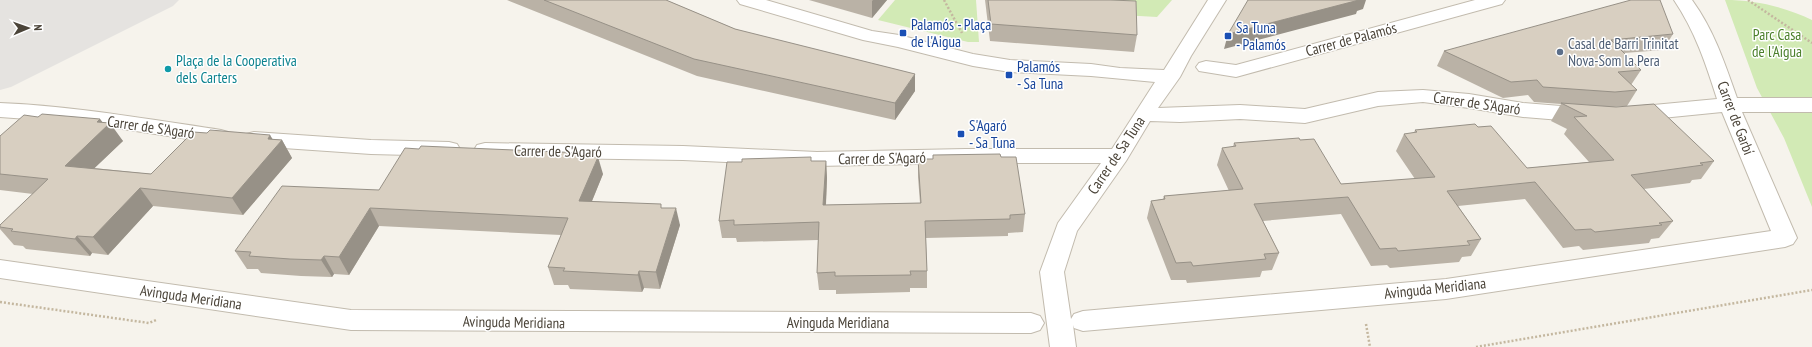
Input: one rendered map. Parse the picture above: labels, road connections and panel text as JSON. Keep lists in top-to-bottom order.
{
  "streets": {
    "street": [
      "Carrer de Palamós",
      "Carrer de S'Agaró",
      "Carrer de Garbí",
      "Carrer de Sa Tuna",
      "Avinguda Meridiana"
    ]
  },
  "crossings": [
    ["Carrer de S'Agaró", "Carrer de Garbí"],
    ["Carrer de S'Agaró", "Carrer de Sa Tuna"],
    ["Carrer de Garbí", "Avinguda Meridiana"]
  ],
  "parks": ["Parc Casa de l'Aigua"],
  "places": {
    "transit": [
      "Palamós - Plaça de l'Aigua",
      "Sa Tuna - Palamós",
      "Palamós - Sa Tuna",
      "S'Agaró - Sa Tuna"
    ],
    "other": ["Casal de Barri Trinitat Nova-Som la Pera", "Plaça de la Cooperativa dels Carters"]
  },
  "north": "right"
}
